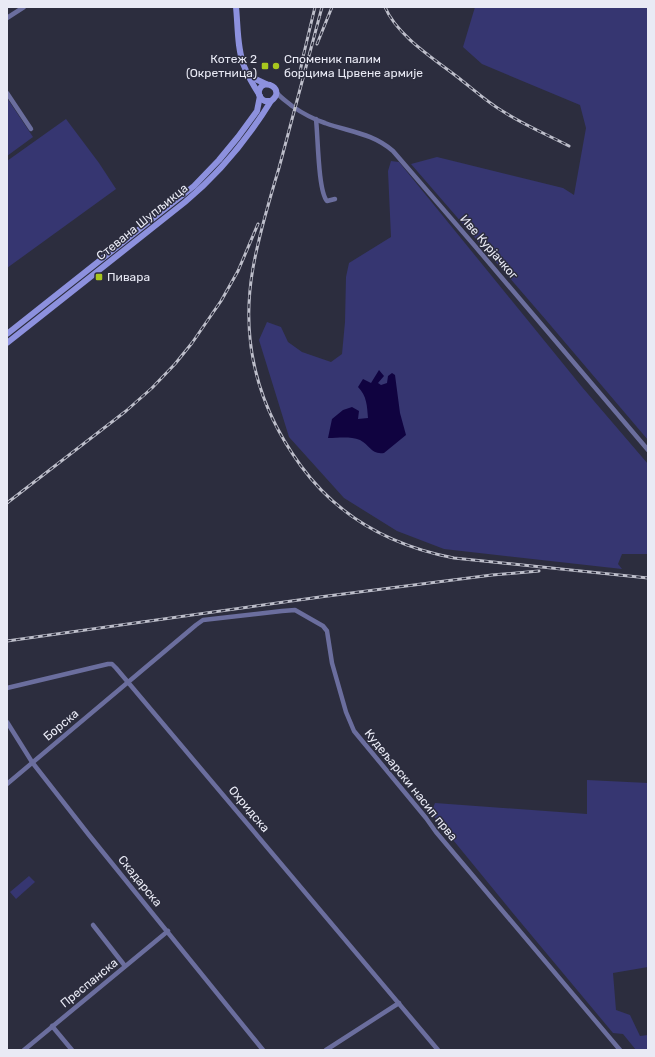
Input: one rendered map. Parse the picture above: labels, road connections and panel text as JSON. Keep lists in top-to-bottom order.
{
  "streets": {
    "main road": ["Стевана Шупљикца"],
    "street": [
      "Иве Курјачког",
      "Борска",
      "Кудељарски насип прва",
      "Охридска",
      "Скадарска",
      "Преспанска"
    ]
  },
  "crossings": [
    ["Стевана Шупљикца", "Иве Курјачког"],
    ["Борска", "Кудељарски насип прва"],
    ["Борска", "Охридска"],
    ["Борска", "Скадарска"],
    ["Кудељарски насип прва", "Охридска"],
    ["Скадарска", "Преспанска"]
  ],
  "places": {
    "transit": ["Котеж 2 (Окретница)", "Пивара"],
    "other": ["Споменик палим борцима Црвене армије"]
  }
}
